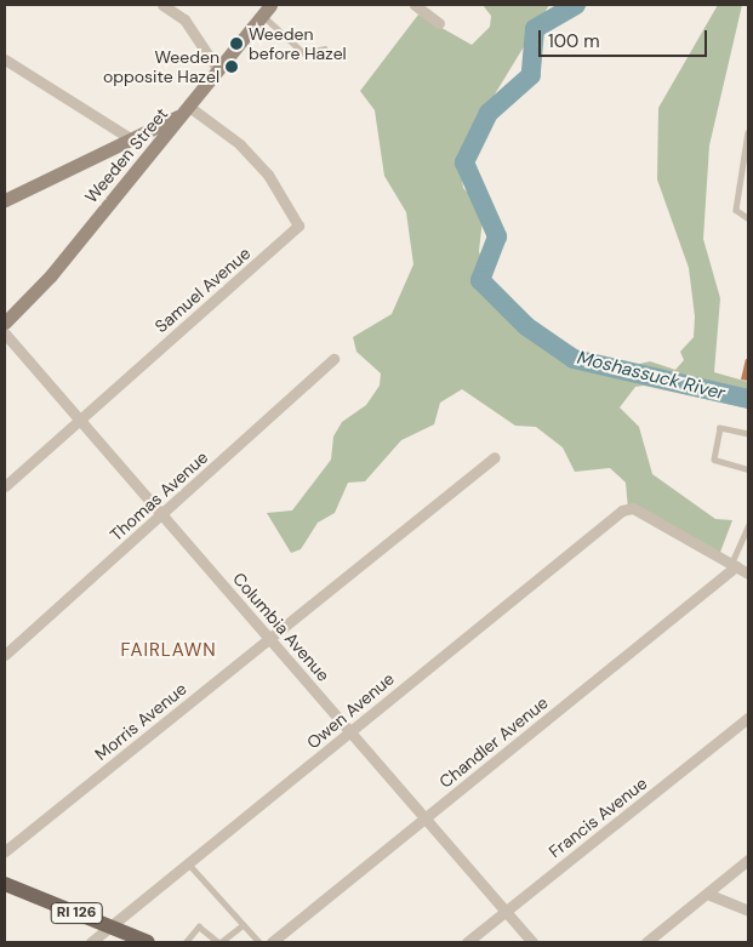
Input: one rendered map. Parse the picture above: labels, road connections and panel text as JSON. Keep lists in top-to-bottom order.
{
  "streets": {
    "main road": ["Weeden Street", "RI 126"],
    "street": [
      "Samuel Avenue",
      "Thomas Avenue",
      "Columbia Avenue",
      "Owen Avenue",
      "Morris Avenue",
      "Chandler Avenue",
      "Francis Avenue"
    ]
  },
  "crossings": [
    ["Weeden Street", "Samuel Avenue"],
    ["Samuel Avenue", "Columbia Avenue"],
    ["Thomas Avenue", "Columbia Avenue"],
    ["Columbia Avenue", "Owen Avenue"],
    ["Columbia Avenue", "Morris Avenue"],
    ["Columbia Avenue", "Chandler Avenue"],
    ["Columbia Avenue", "Francis Avenue"],
    ["Owen Avenue", "Chandler Avenue"],
    ["Owen Avenue", "RI 126"]
  ],
  "districts": ["FAIRLAWN"],
  "water": ["Moshassuck River"],
  "places": ["Weeden before Hazel", "Weeden opposite Hazel"],
  "scale_bar": "100 m"
}
